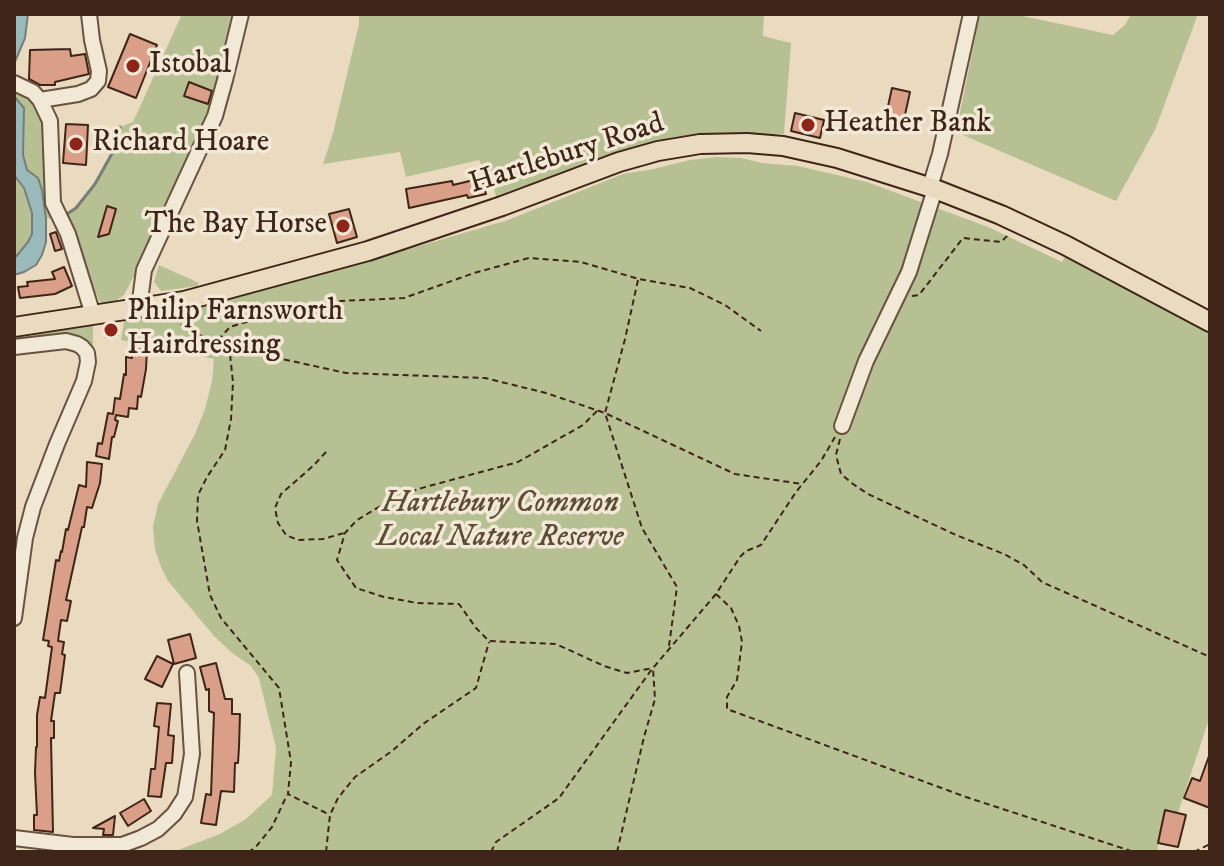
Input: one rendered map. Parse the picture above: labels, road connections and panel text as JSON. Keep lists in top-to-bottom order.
{
  "streets": {
    "main road": ["Hartlebury Road"]
  },
  "parks": ["Hartlebury Common Local Nature Reserve"],
  "places": [
    "Istobal",
    "Heather Bank",
    "Richard Hoare",
    "The Bay Horse",
    "Philip Farnsworth Hairdressing"
  ]
}
